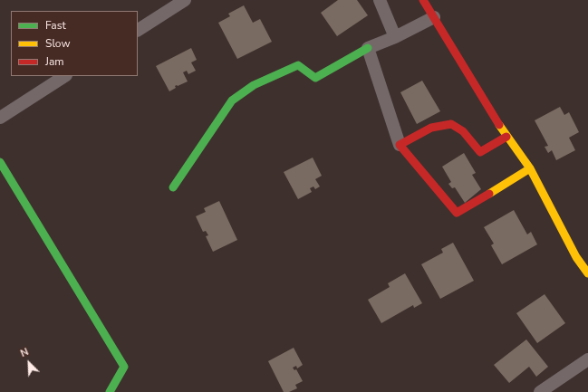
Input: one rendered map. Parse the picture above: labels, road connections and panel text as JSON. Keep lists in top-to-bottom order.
{
  "legend": ["Fast", "Slow", "Jam"],
  "north": "top left"
}
